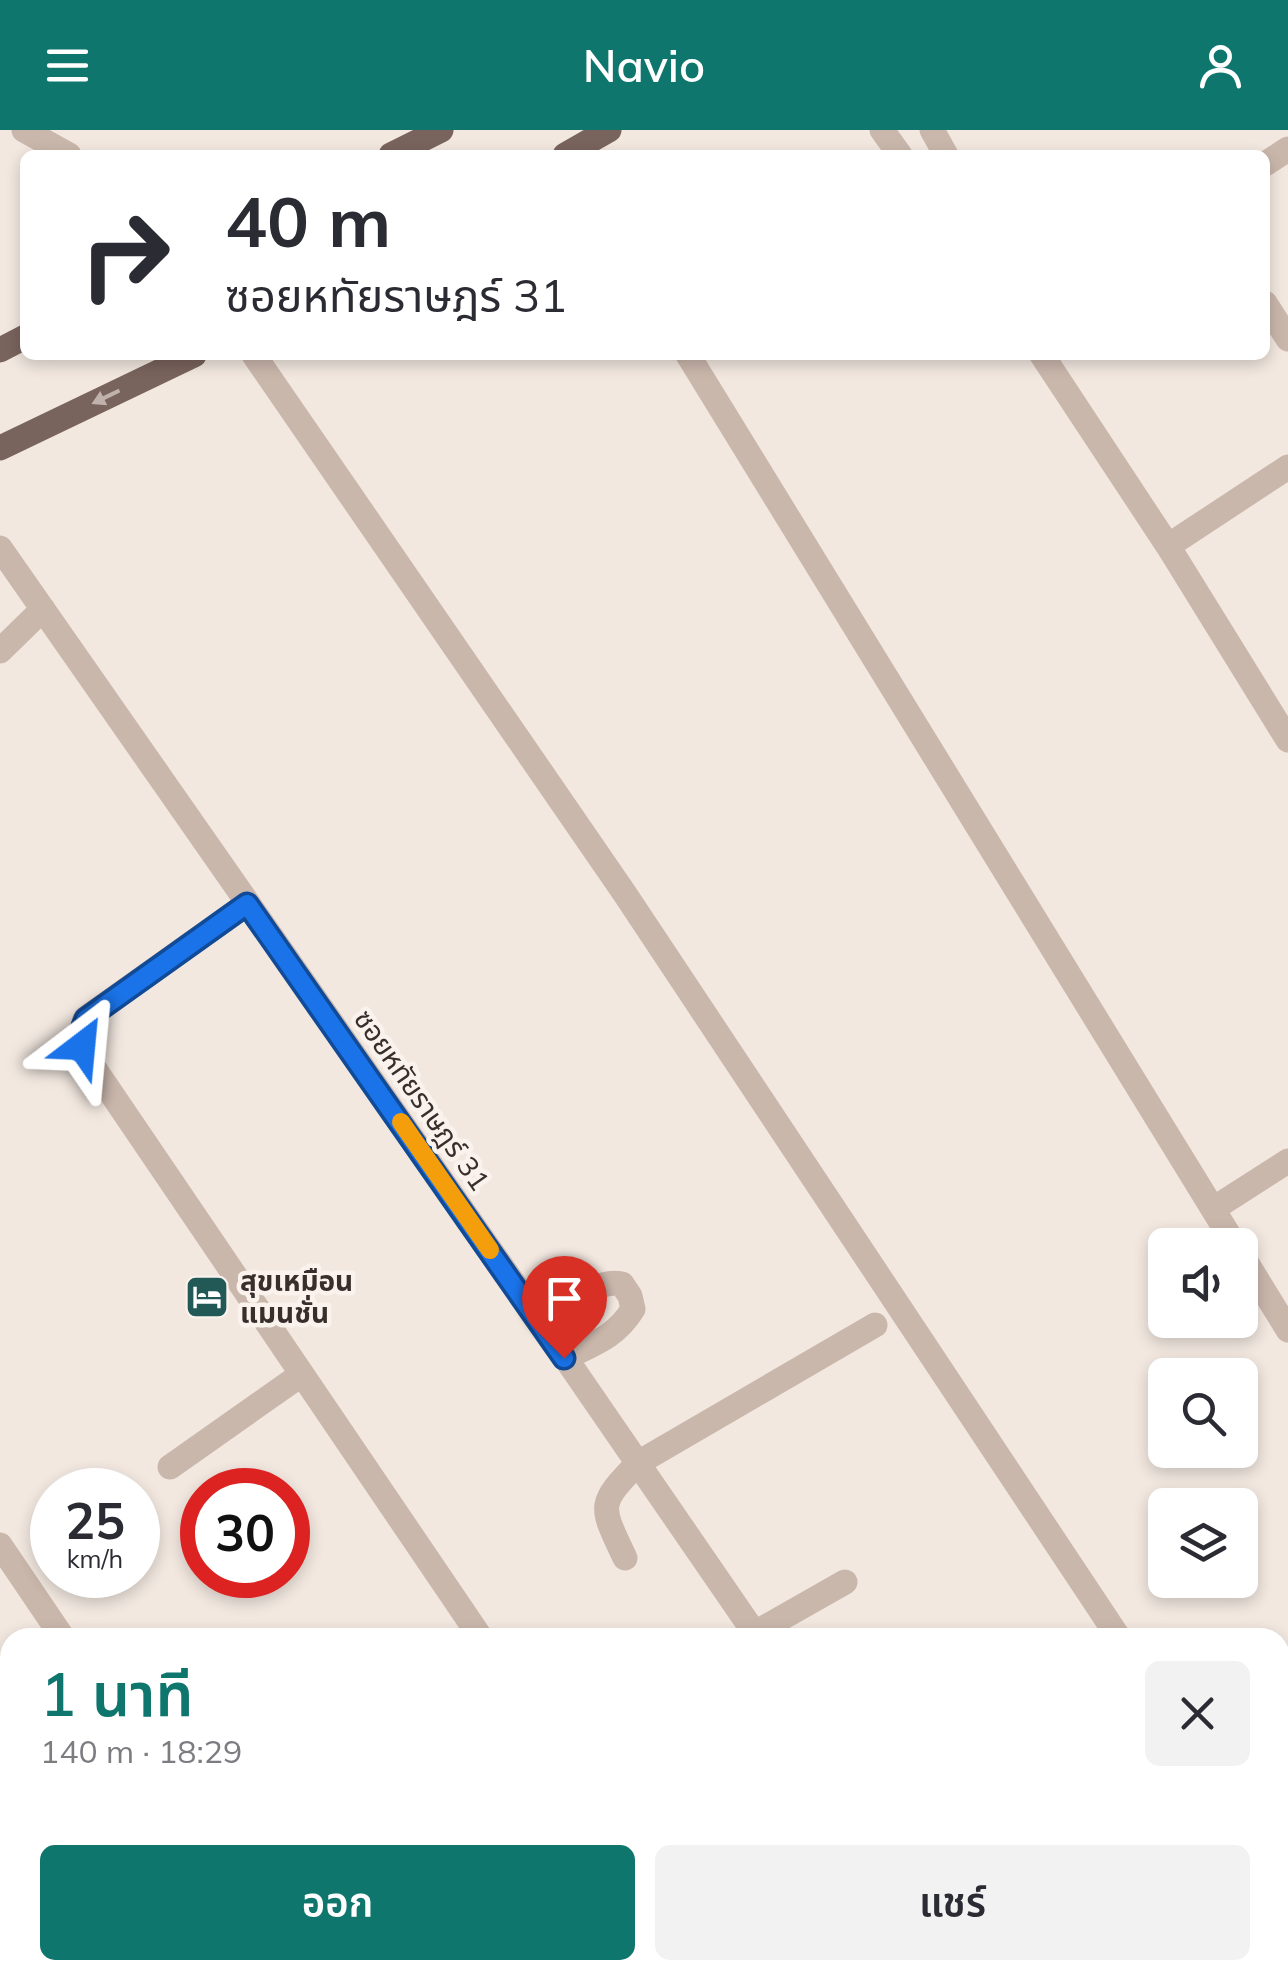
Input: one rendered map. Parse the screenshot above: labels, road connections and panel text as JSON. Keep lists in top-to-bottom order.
{
  "streets": {
    "street": ["ซอยหทัยราษฎร์ 31"]
  },
  "places": {
    "hotel": ["สุขเหมือน แมนชั่น"]
  },
  "page": {
    "header": "Navio",
    "turn": ["40 m", "ซอยหทัยราษฎร์ 31"],
    "speed": "25 km/h",
    "limit": "30",
    "heading": ["1 นาที", "140 m · 18:29"],
    "buttons": ["ออก", "แชร์"]
  }
}
